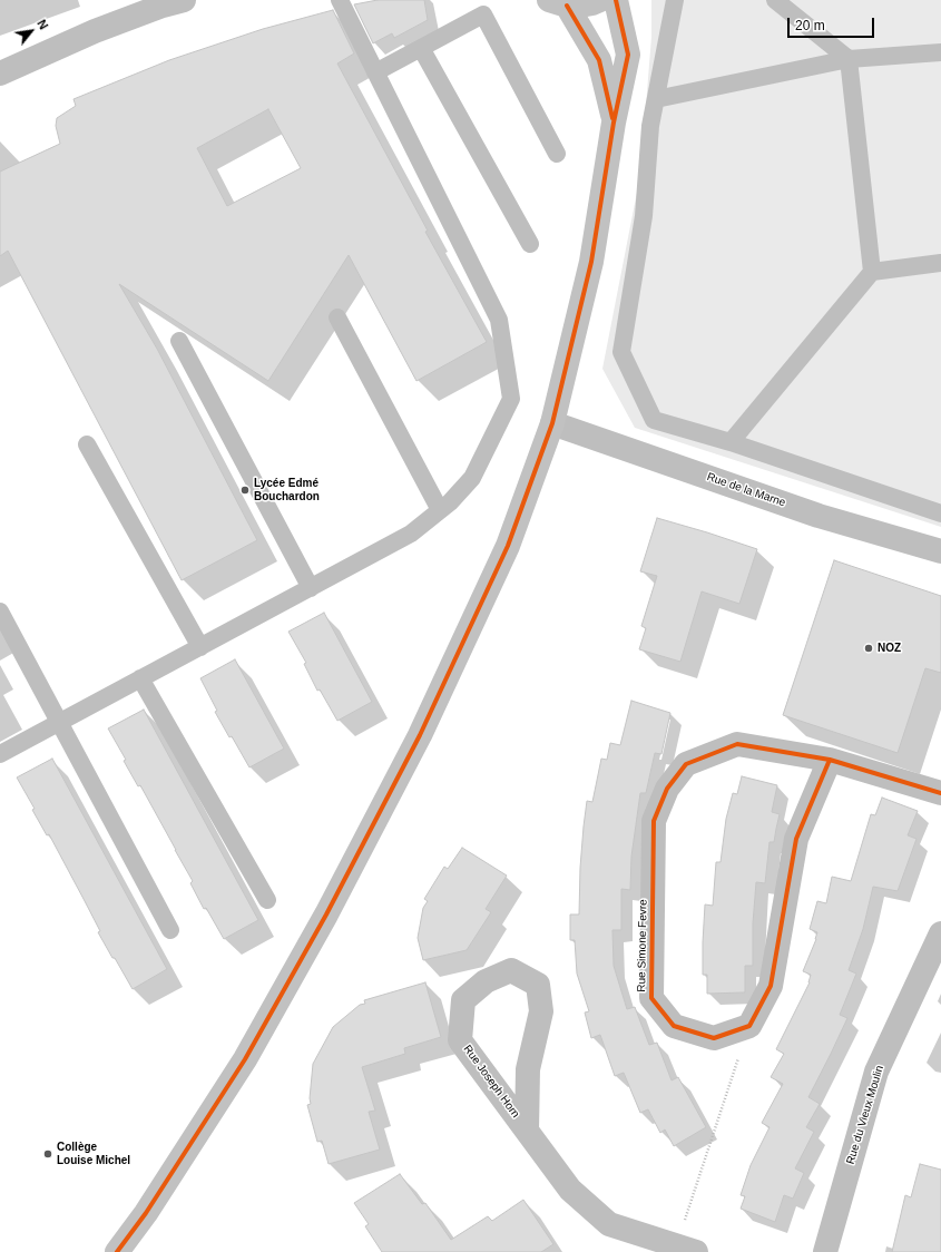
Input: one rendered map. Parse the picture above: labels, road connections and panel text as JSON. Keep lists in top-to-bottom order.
{
  "streets": {
    "street": [
      "Rue de la Marne",
      "Rue Simone Fevre",
      "Rue Joseph Horn",
      "Rue du Vieux Moulin"
    ]
  },
  "places": ["Lycée Edmé Bouchardon", "NOZ", "Collège Louise Michel"],
  "scale_bar": "20 m",
  "north": "top right"
}
